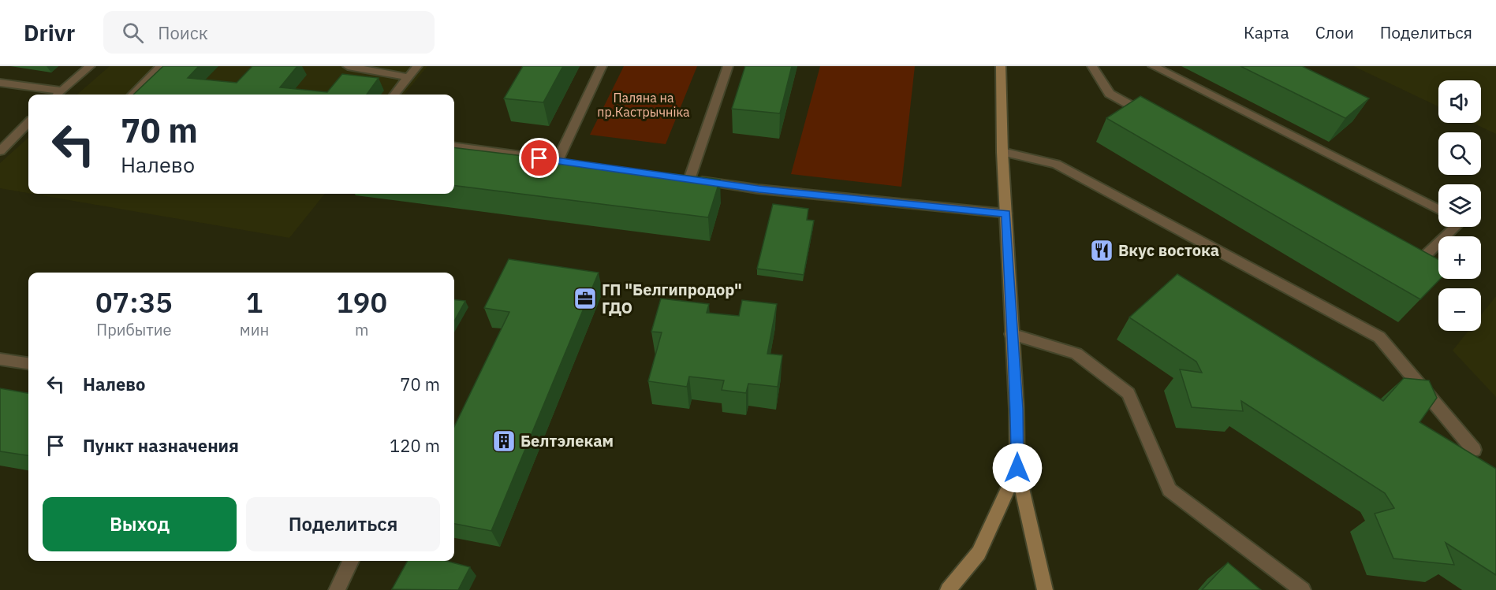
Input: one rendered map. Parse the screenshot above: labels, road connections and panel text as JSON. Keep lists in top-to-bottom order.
{
  "parks": ["Паляна на пр.Кастрычніка"],
  "places": {
    "restaurant": ["Вкус востока"],
    "office": ["ГП \"Белгипродор\" ГДО"],
    "building": ["Белтэлекам"]
  },
  "page": {
    "header": "Drivr",
    "search": "Поиск",
    "nav": ["Карта", "Слои", "Поделиться"],
    "map_buttons": ["+", "−"],
    "turn": ["70 m", "Налево"],
    "eta": [
      "07:35",
      "Прибытие",
      "1",
      "мин",
      "190",
      "m"
    ],
    "list": [
      {
        "name": "Налево",
        "value": "70 m"
      },
      {
        "name": "Пункт назначения",
        "value": "120 m"
      }
    ],
    "buttons": ["Выход", "Поделиться"]
  }
}
